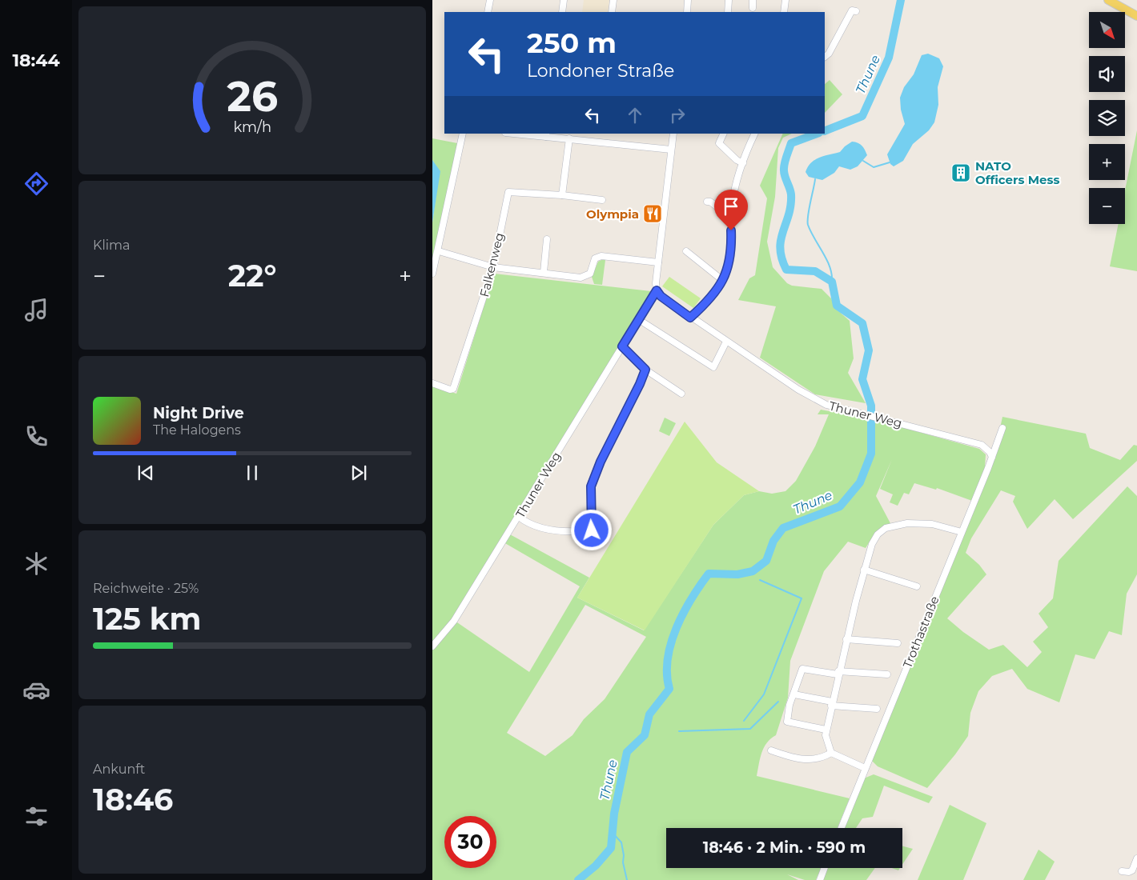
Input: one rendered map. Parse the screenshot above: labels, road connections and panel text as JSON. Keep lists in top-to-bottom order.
{
  "streets": {
    "street": ["Falkenweg", "Thuner Weg", "Trothastraße"]
  },
  "crossings": [
    ["Thuner Weg", "Trothastraße"]
  ],
  "water": ["Thune"],
  "places": {
    "building": ["NATO Officers Mess"],
    "restaurant": ["Olympia"]
  },
  "north": "bottom right",
  "page": {
    "tabs": "18:44",
    "map_buttons": ["+", "−"],
    "turn": ["250 m", "Londoner Straße"],
    "tile": [
      "Klima",
      ["Reichweite · 25%", "125 km"],
      ["Ankunft", "18:46"]
    ],
    "heat": ["−", "22°", "+"],
    "song": ["Night Drive", "The Halogens"],
    "limit": "30",
    "trip": "18:46 · 2 Min. · 590 m",
    "gauge": ["26", "km/h"]
  }
}
